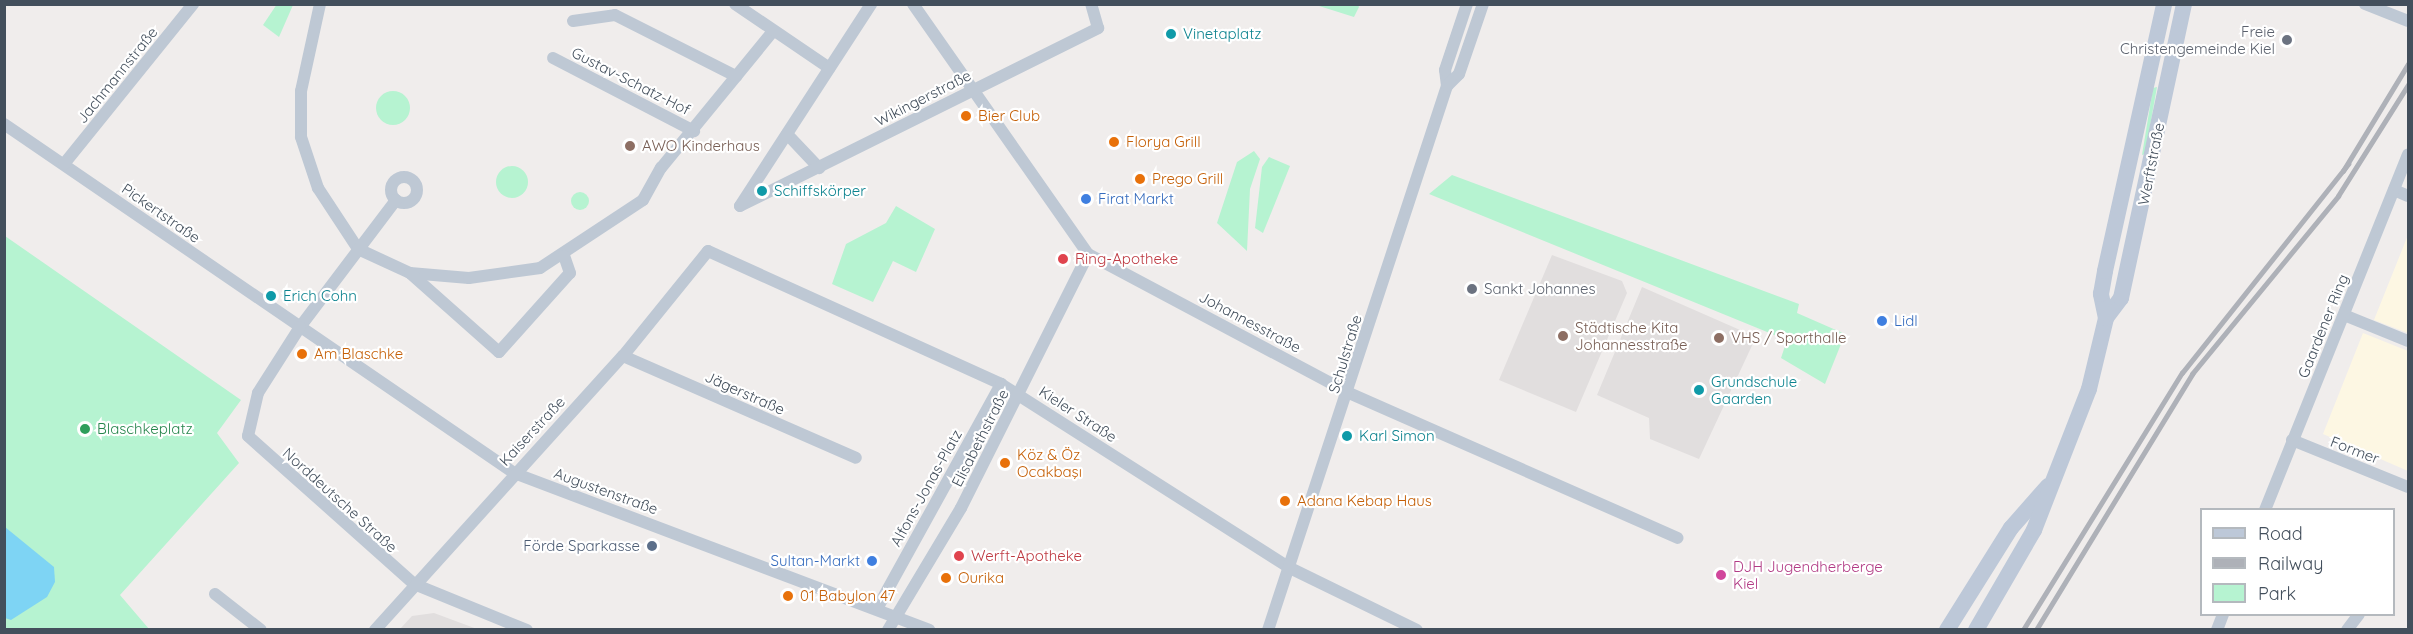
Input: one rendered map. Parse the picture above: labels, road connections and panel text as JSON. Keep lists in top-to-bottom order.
{
  "streets": {
    "main road": ["Werftstraße"],
    "street": [
      "Jachmannstraße",
      "Gustav-Schatz-Hof",
      "Wikingerstraße",
      "Pickertstraße",
      "Johannesstraße",
      "Gaardener Ring",
      "Schulstraße",
      "Jägerstraße",
      "Kieler Straße",
      "Kaiserstraße",
      "Elisabethstraße",
      "Former",
      "Alfons-Jonas-Platz",
      "Augustenstraße",
      "Norddeutsche Straße"
    ]
  },
  "crossings": [
    ["Jachmannstraße", "Pickertstraße"],
    ["Wikingerstraße", "Johannesstraße"],
    ["Pickertstraße", "Augustenstraße"],
    ["Pickertstraße", "Norddeutsche Straße"],
    ["Johannesstraße", "Schulstraße"],
    ["Johannesstraße", "Elisabethstraße"],
    ["Gaardener Ring", "Former"],
    ["Schulstraße", "Kieler Straße"],
    ["Jägerstraße", "Kaiserstraße"],
    ["Kieler Straße", "Kaiserstraße"],
    ["Kieler Straße", "Elisabethstraße"],
    ["Kieler Straße", "Alfons-Jonas-Platz"],
    ["Kaiserstraße", "Augustenstraße"],
    ["Kaiserstraße", "Norddeutsche Straße"],
    ["Elisabethstraße", "Augustenstraße"],
    ["Alfons-Jonas-Platz", "Augustenstraße"],
    ["Augustenstraße", "Norddeutsche Straße"]
  ],
  "places": [
    "Vinetaplatz",
    "Freie Christengemeinde Kiel",
    "Bier Club",
    "Florya Grill",
    "AWO Kinderhaus",
    "Prego Grill",
    "Schiffskörper",
    "Firat Markt",
    "Ring-Apotheke",
    "Sankt Johannes",
    "Erich Cohn",
    "Lidl",
    "Städtische Kita Johannesstraße",
    "VHS / Sporthalle",
    "Am Blaschke",
    "Grundschule Gaarden",
    "Blaschkeplatz",
    "Karl Simon",
    "Köz & Öz Ocakbaşı",
    "Adana Kebap Haus",
    "Förde Sparkasse",
    "Werft-Apotheke",
    "Sultan-Markt",
    "DJH Jugendherberge Kiel",
    "Ourika",
    "01 Babylon 47"
  ],
  "legend": ["Road", "Railway", "Park"]
}
